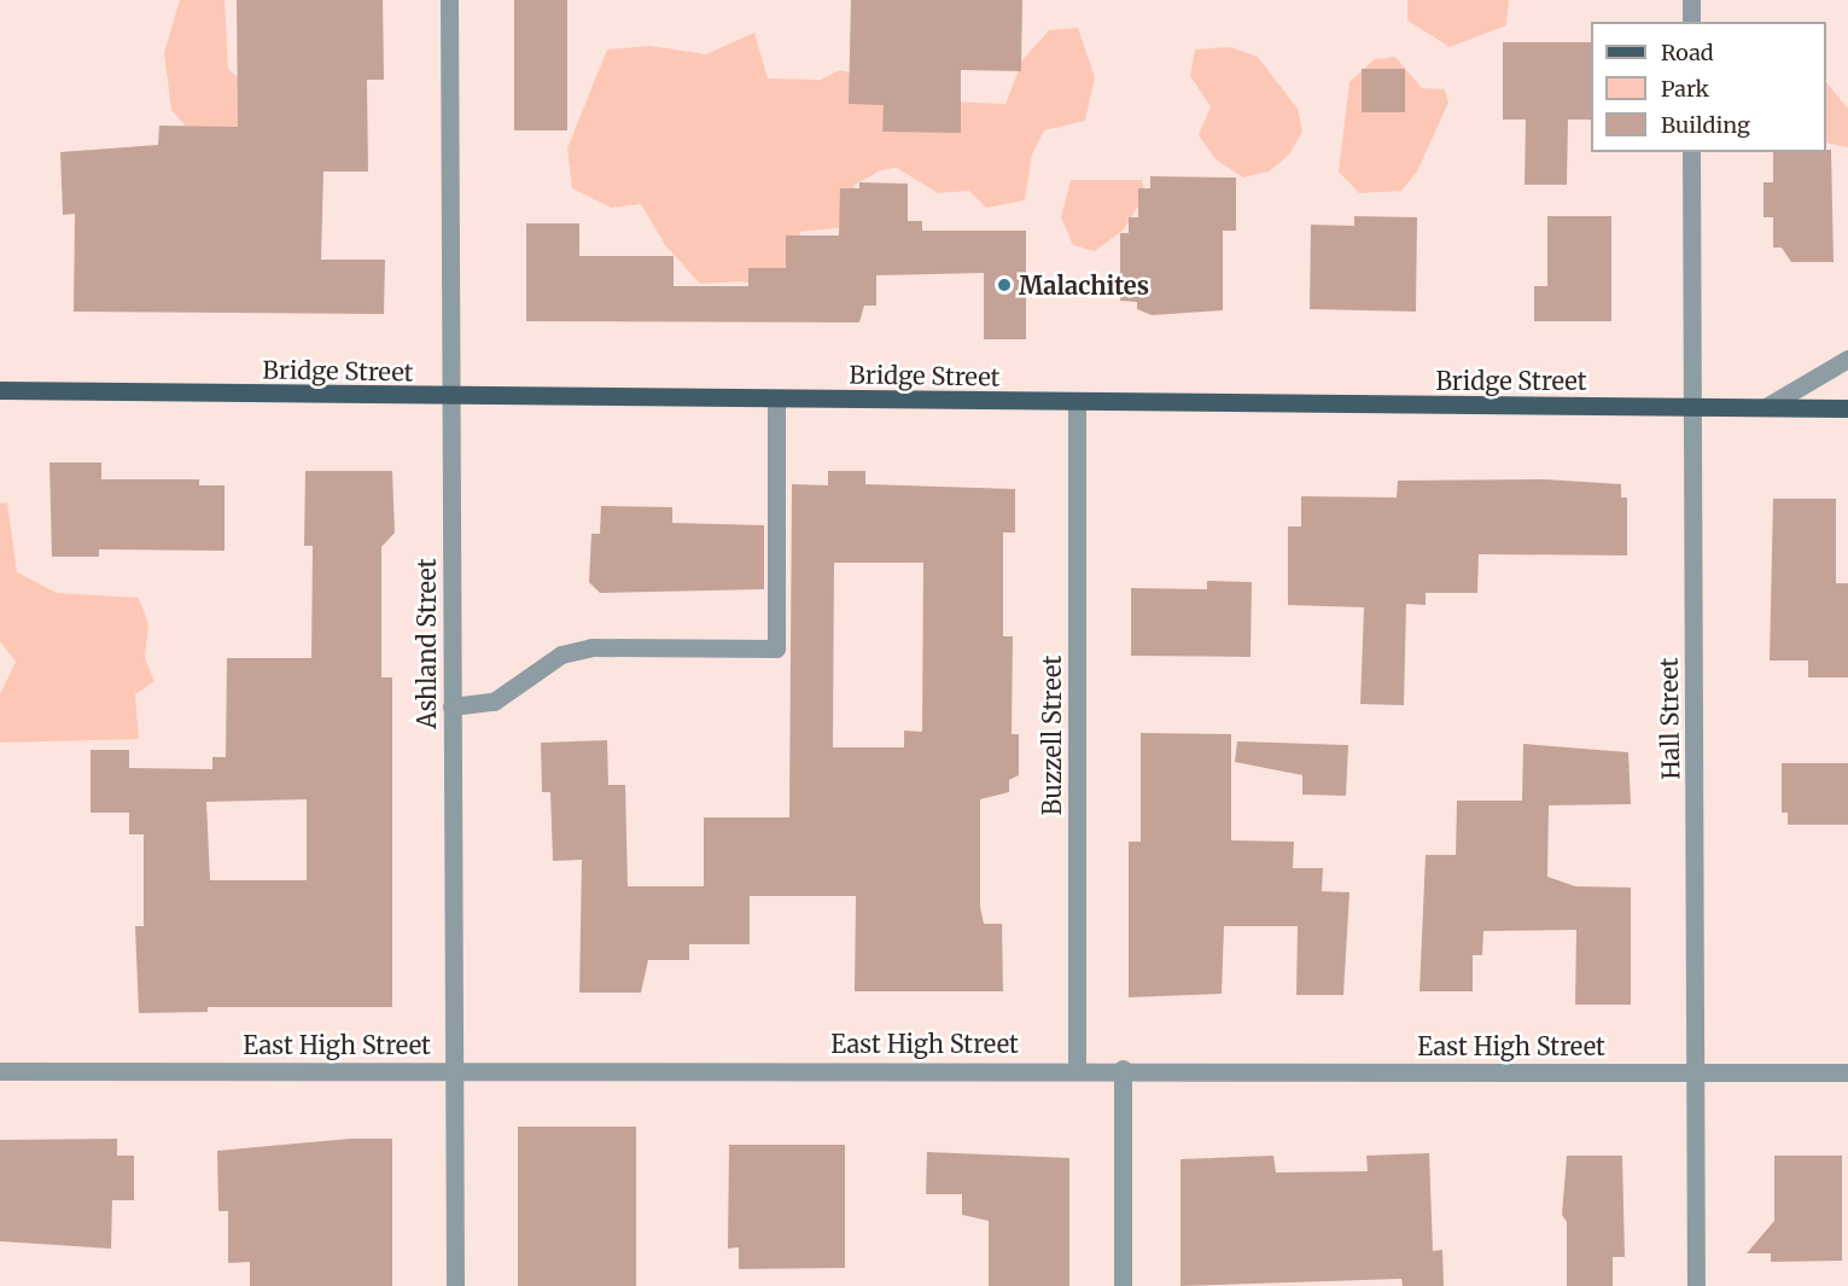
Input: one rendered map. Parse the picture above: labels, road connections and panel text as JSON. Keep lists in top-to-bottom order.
{
  "streets": {
    "main road": ["Bridge Street"],
    "street": [
      "Ashland Street",
      "Hall Street",
      "Buzzell Street",
      "East High Street"
    ]
  },
  "crossings": [
    ["Bridge Street", "Ashland Street"],
    ["Bridge Street", "Hall Street"],
    ["Bridge Street", "Buzzell Street"],
    ["Ashland Street", "East High Street"],
    ["Hall Street", "East High Street"],
    ["Buzzell Street", "East High Street"]
  ],
  "places": ["Malachites"],
  "legend": ["Road", "Park", "Building"]
}
